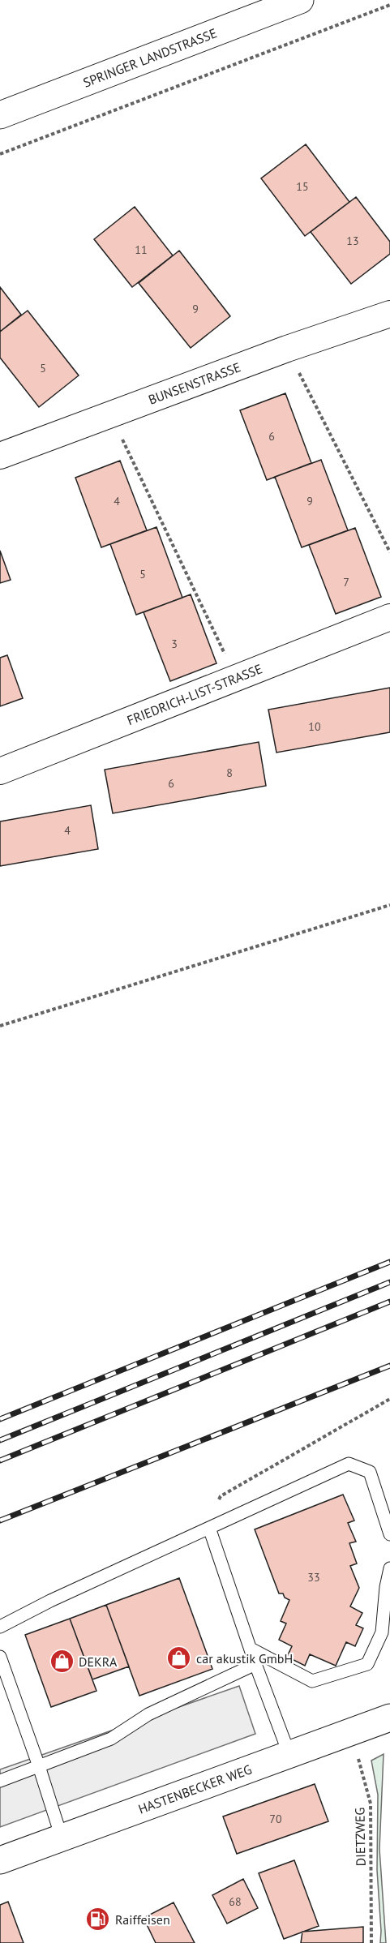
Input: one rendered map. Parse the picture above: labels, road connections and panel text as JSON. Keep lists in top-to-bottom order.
{
  "streets": {
    "main road": ["SPRINGER LANDSTRASSE", "HASTENBECKER WEG"],
    "street": ["BUNSENSTRASSE", "FRIEDRICH-LIST-STRASSE"],
    "path": ["DIETZWEG"]
  },
  "crossings": [
    ["HASTENBECKER WEG", "DIETZWEG"]
  ],
  "places": {
    "shop": ["car akustik GmbH", "DEKRA"],
    "fuel station": ["Raiffeisen"]
  },
  "house_numbers": [
    "15",
    "13",
    "11",
    "9",
    "5",
    "6",
    "4",
    "9",
    "5",
    "7",
    "3",
    "10",
    "8",
    "6",
    "4",
    "33",
    "70",
    "68"
  ]
}
